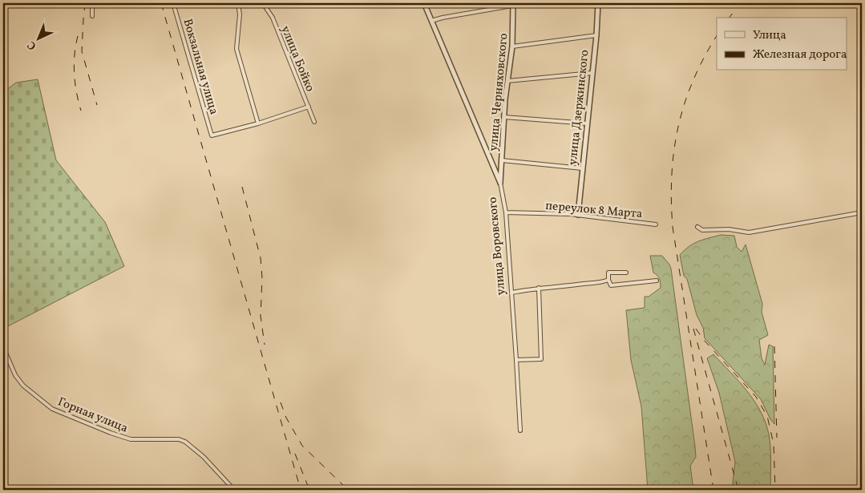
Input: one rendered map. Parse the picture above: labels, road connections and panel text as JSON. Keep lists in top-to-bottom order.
{
  "streets": {
    "street": [
      "улица Бойко",
      "Вокзальная улица",
      "улица Черняховского",
      "улица Дзержинского",
      "переулок 8 Марта",
      "улица Воровского",
      "Горная улица"
    ]
  },
  "crossings": [
    ["улица Черняховского", "улица Воровского"],
    ["улица Дзержинского", "переулок 8 Марта"],
    ["переулок 8 Марта", "улица Воровского"]
  ],
  "legend": ["Улица", "Железная дорога"],
  "north": "bottom left"
}
